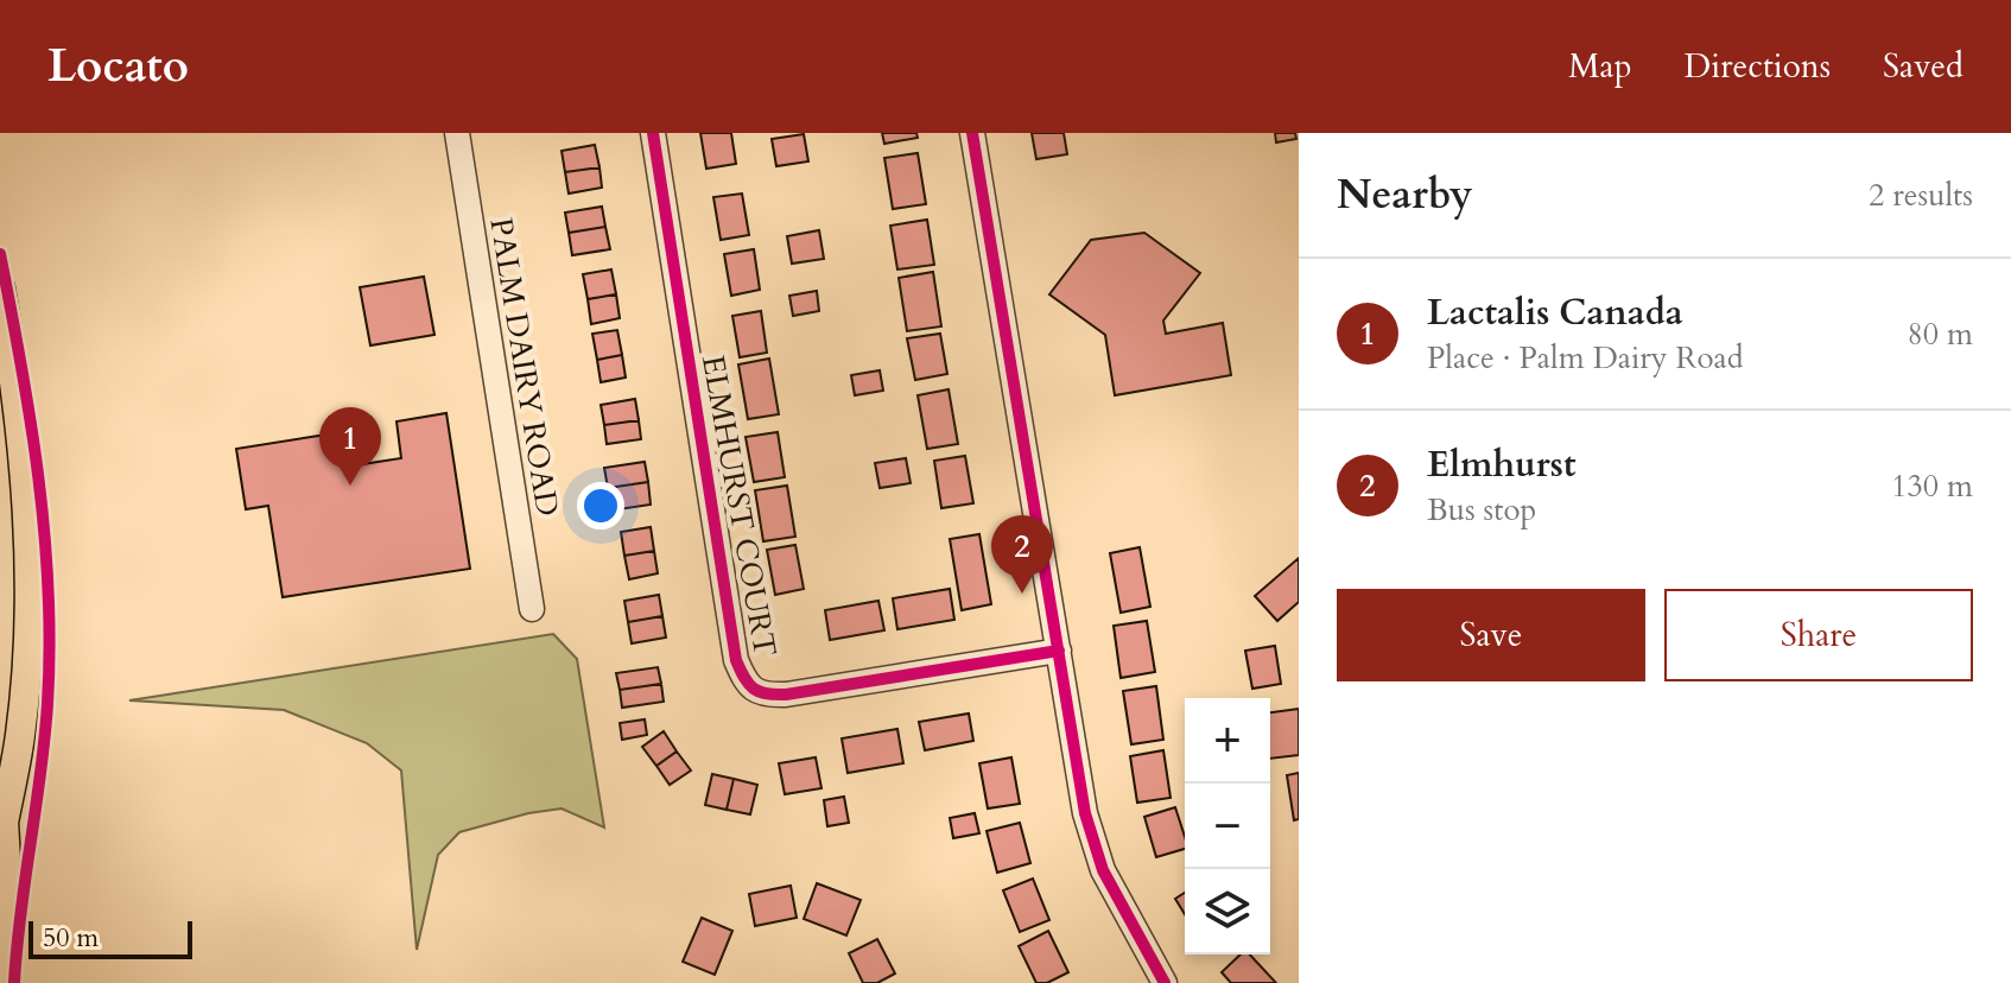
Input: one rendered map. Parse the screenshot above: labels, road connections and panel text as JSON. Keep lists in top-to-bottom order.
{
  "streets": {
    "street": ["PALM DAIRY ROAD", "ELMHURST COURT"]
  },
  "scale_bar": "50 m",
  "page": {
    "header": "Locato",
    "nav": ["Map", "Directions", "Saved"],
    "heading": ["Nearby", "2 results"],
    "list": [
      {
        "mark": "1",
        "name": "Lactalis Canada",
        "note": "Place · Palm Dairy Road",
        "value": "80 m"
      },
      {
        "mark": "2",
        "name": "Elmhurst",
        "note": "Bus stop",
        "value": "130 m"
      }
    ],
    "pins": ["1", "2"],
    "buttons": ["Save", "Share"],
    "map_buttons": ["+", "−"],
    "scale": "50 m"
  }
}
